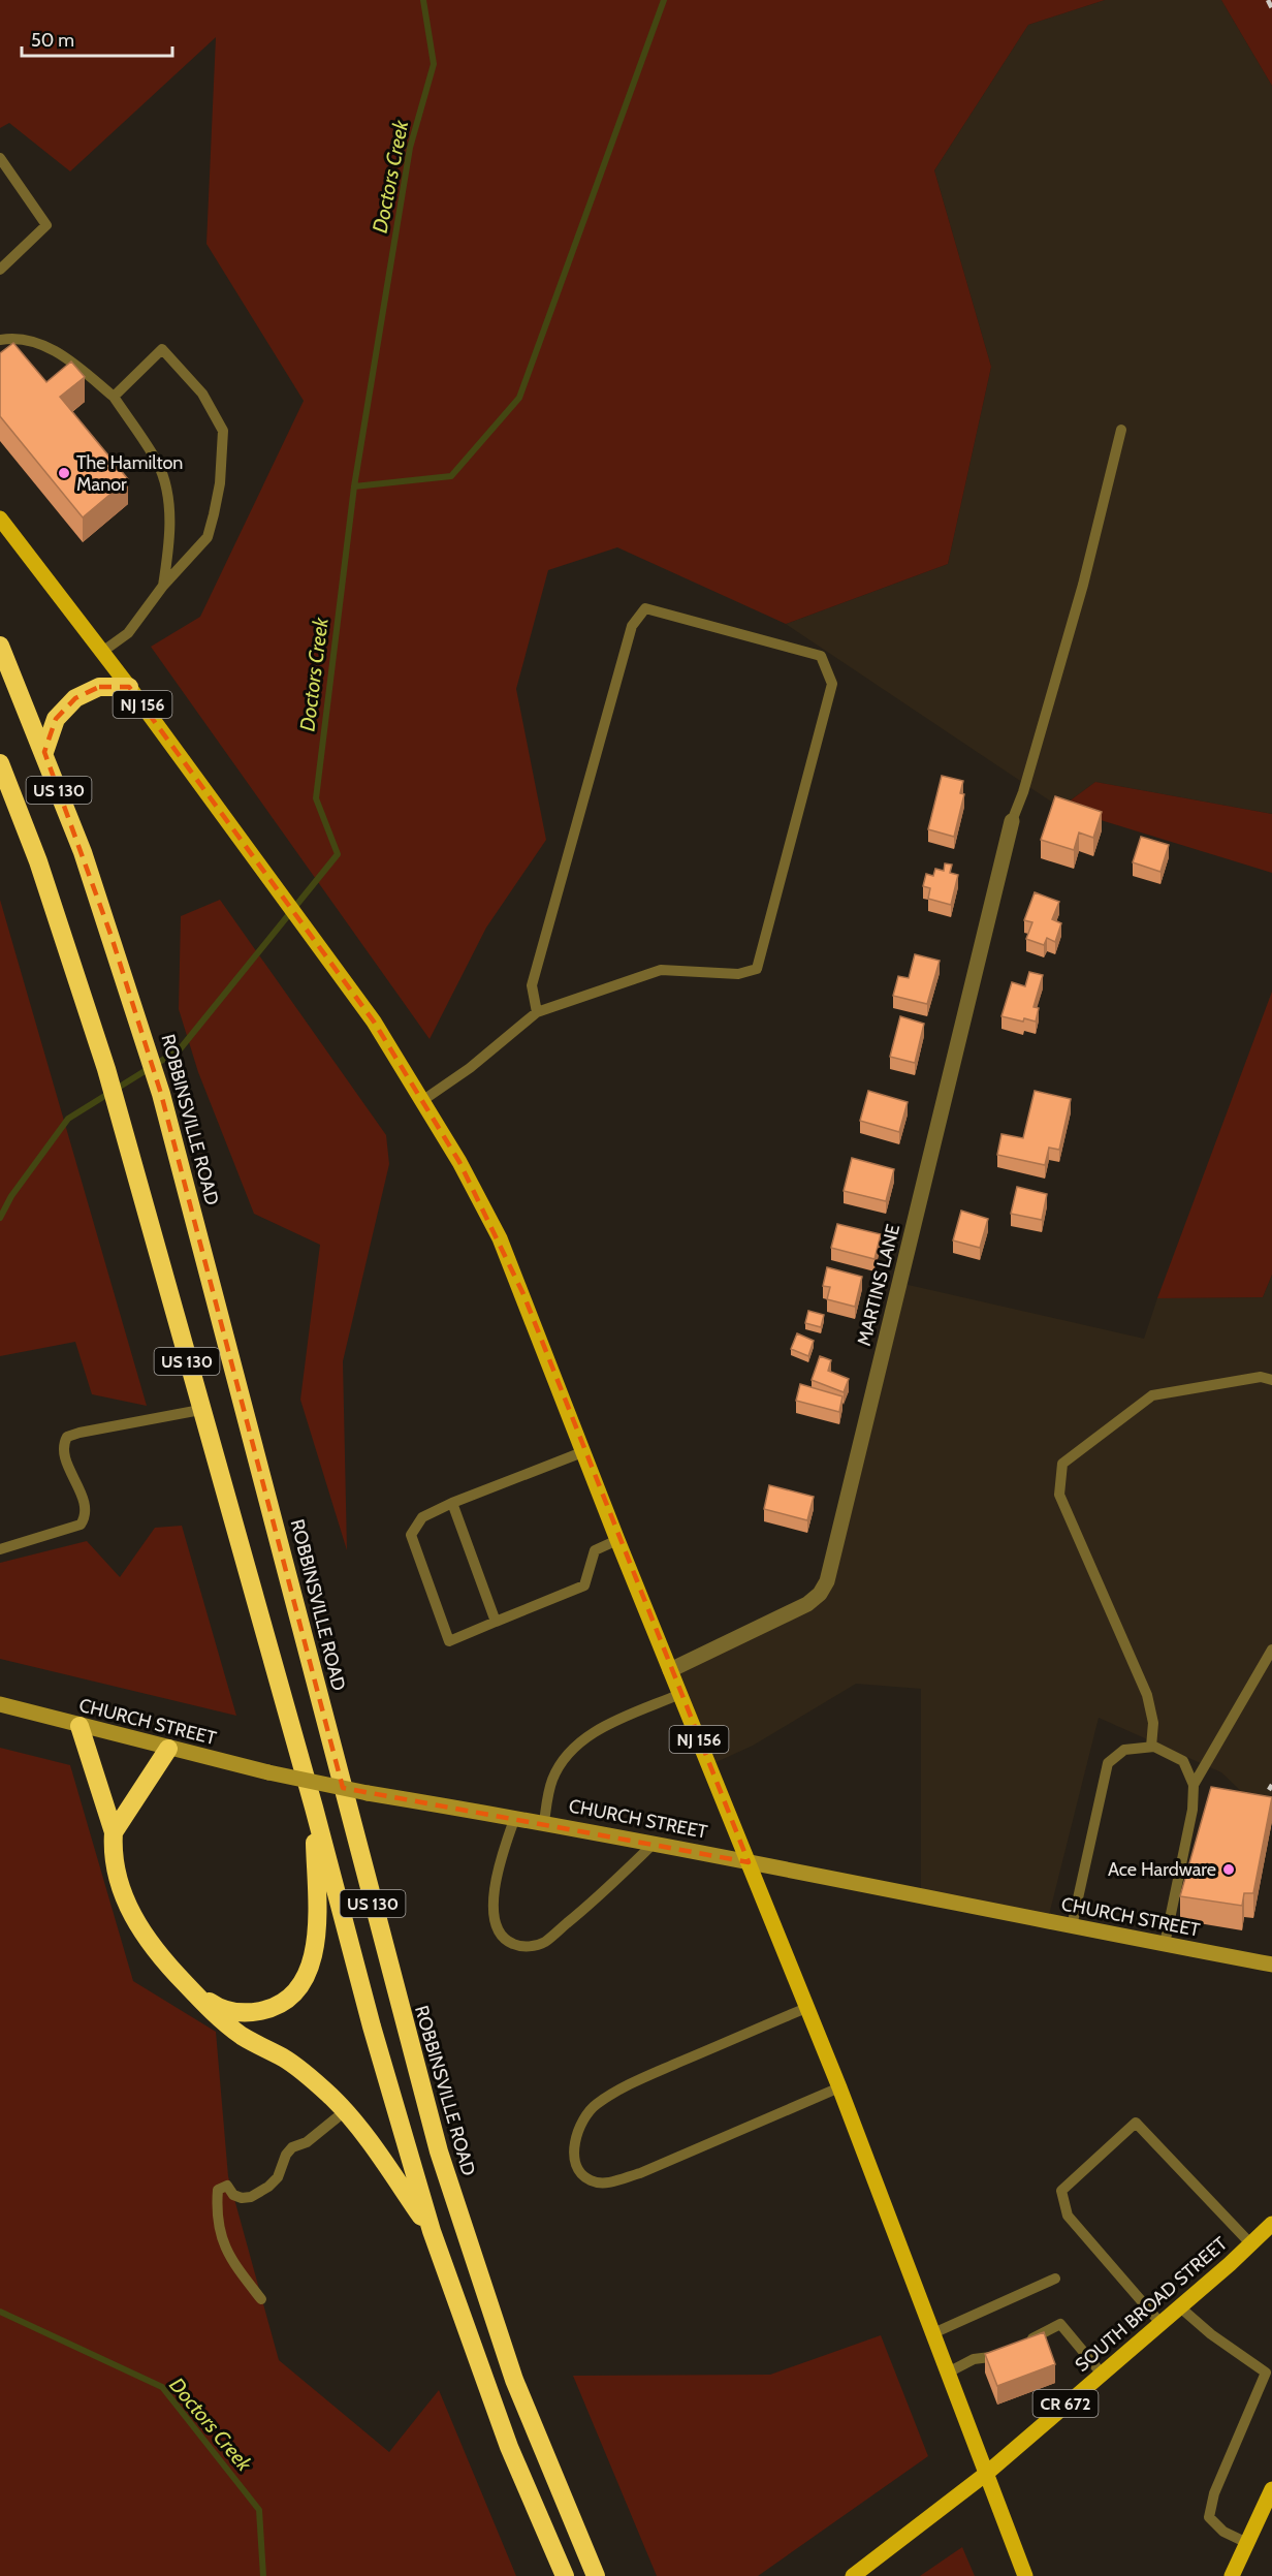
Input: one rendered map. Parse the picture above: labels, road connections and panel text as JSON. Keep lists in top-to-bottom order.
{
  "streets": {
    "highway": ["US 130", "ROBBINSVILLE ROAD"],
    "main road": ["NJ 156", "SOUTH BROAD STREET", "CR 672"],
    "street": ["MARTINS LANE", "CHURCH STREET"]
  },
  "crossings": [
    ["NJ 156", "MARTINS LANE"],
    ["NJ 156", "CHURCH STREET"],
    ["NJ 156", "SOUTH BROAD STREET"]
  ],
  "water": ["Doctors Creek"],
  "places": ["The Hamilton Manor", "Ace Hardware"],
  "scale_bar": "50 m"
}
